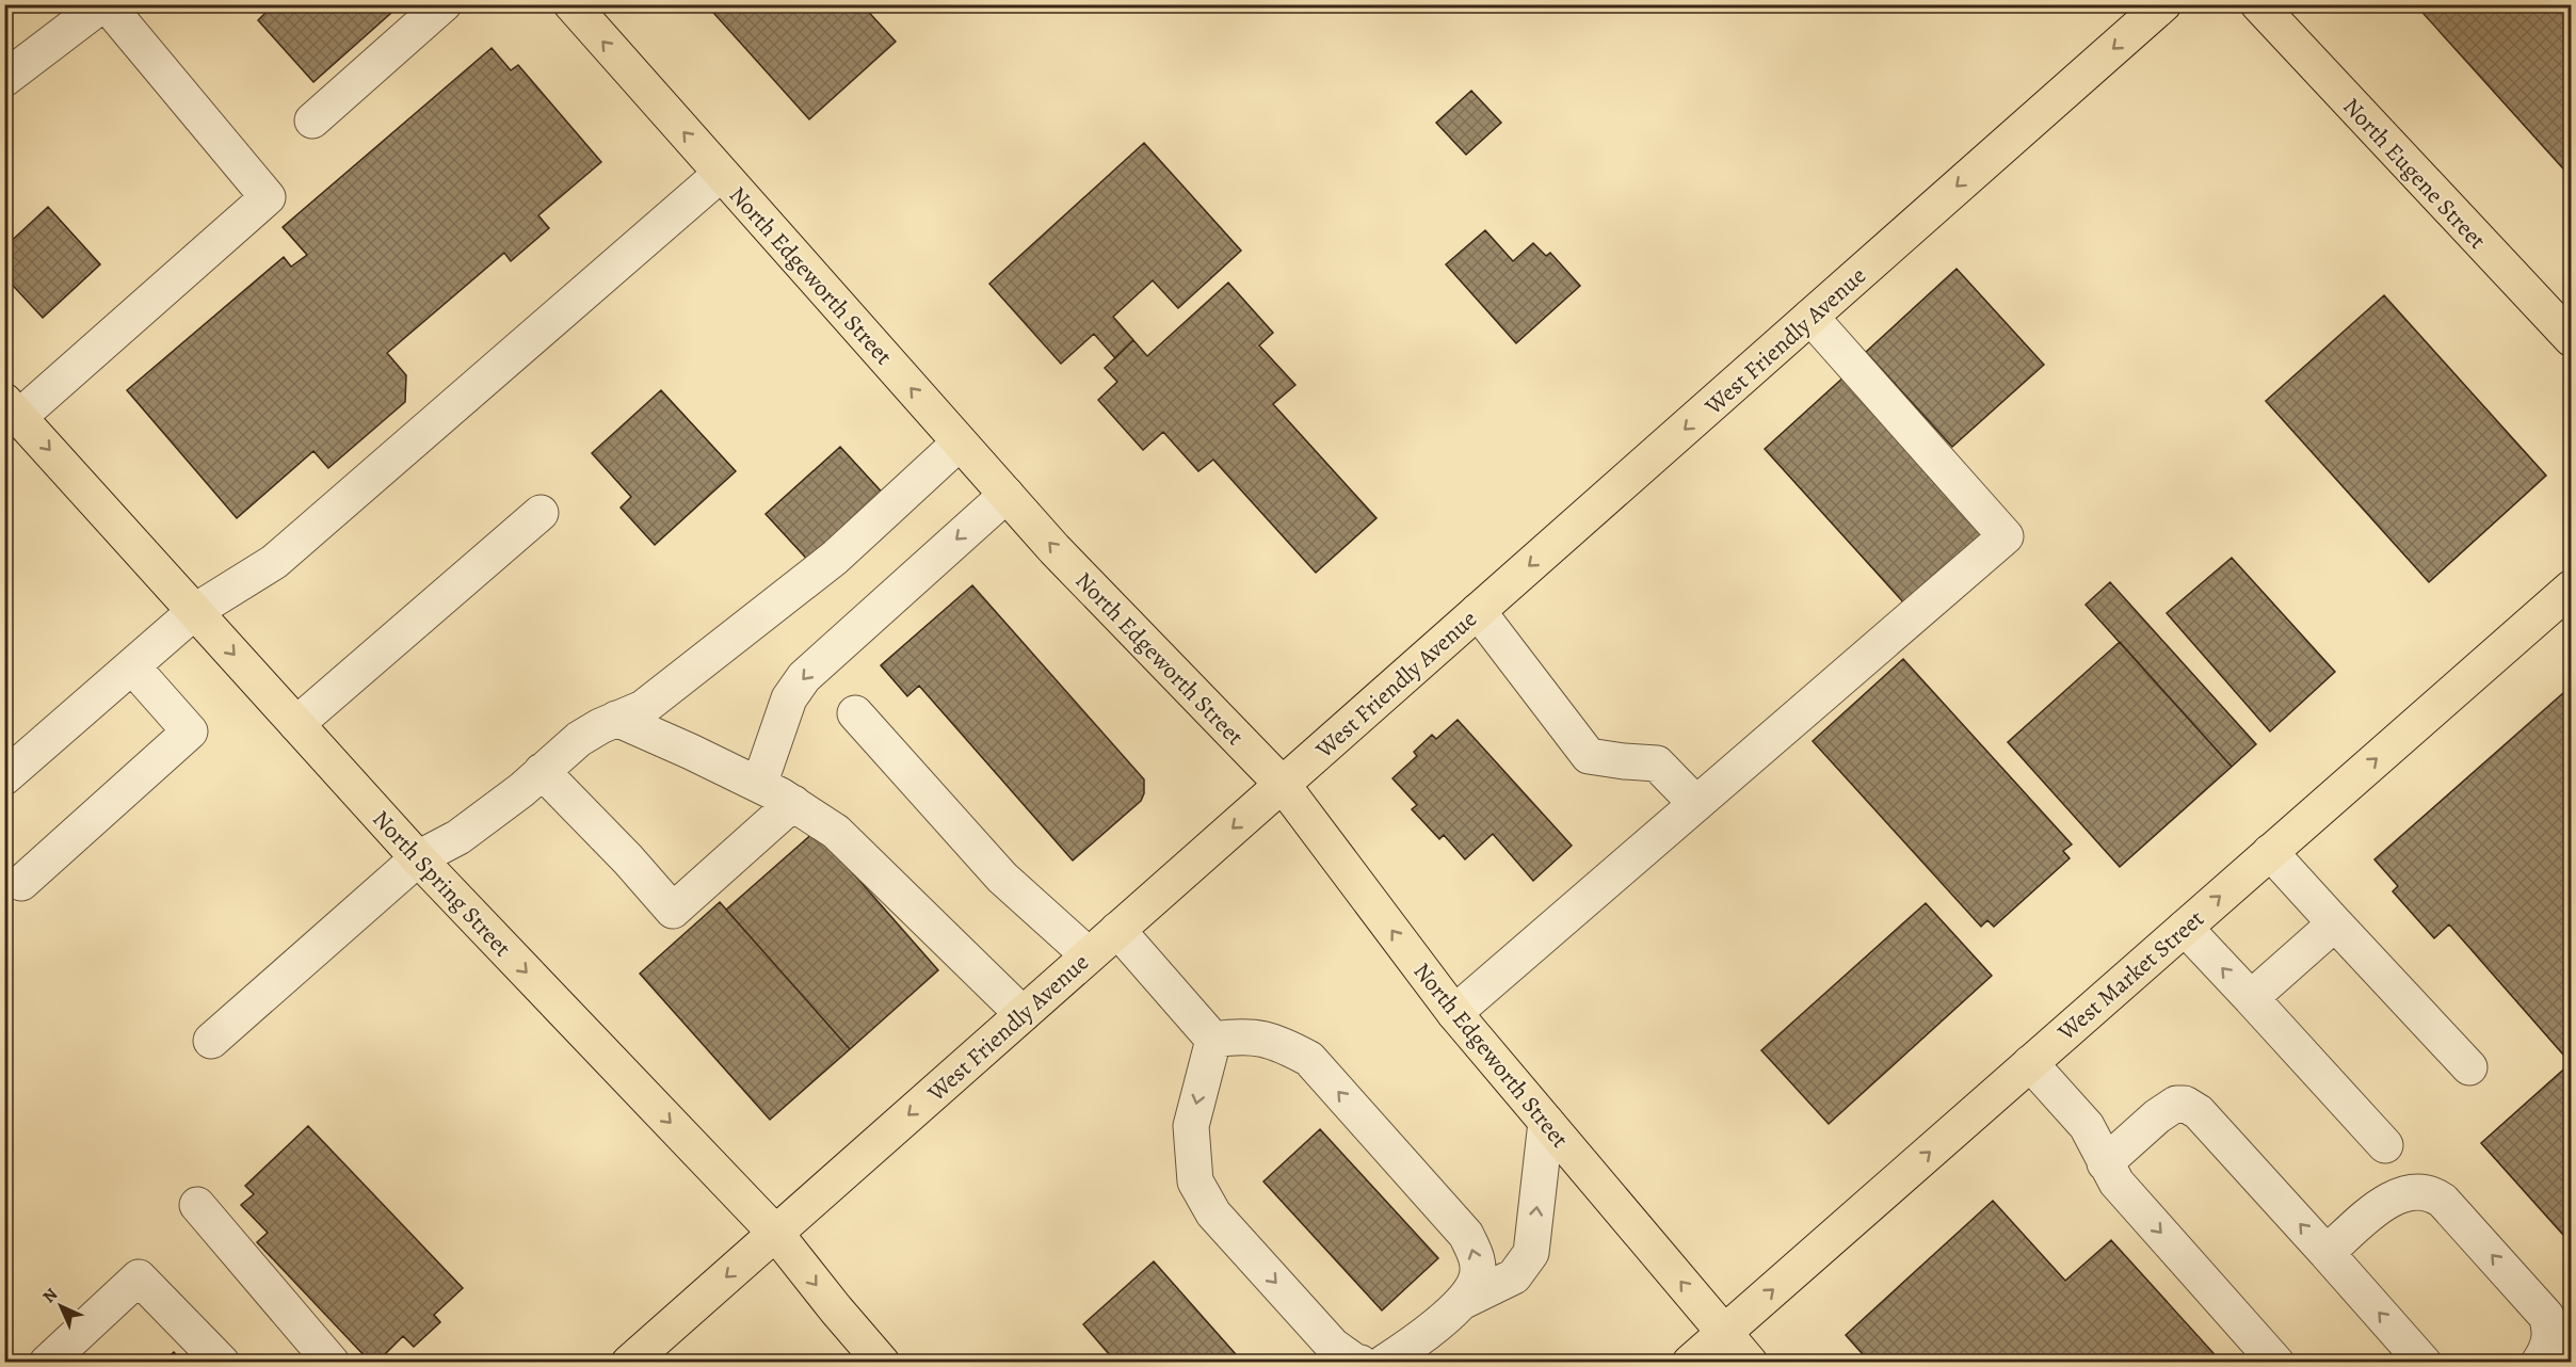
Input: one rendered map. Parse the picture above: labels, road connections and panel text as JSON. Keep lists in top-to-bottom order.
{
  "streets": {
    "main road": [
      "North Eugene Street",
      "North Edgeworth Street",
      "West Friendly Avenue",
      "North Spring Street",
      "West Market Street"
    ]
  },
  "crossings": [
    ["North Edgeworth Street", "West Friendly Avenue"],
    ["North Edgeworth Street", "West Market Street"],
    ["West Friendly Avenue", "North Spring Street"]
  ],
  "one_way": [
    "North Edgeworth Street",
    "West Friendly Avenue",
    "North Spring Street",
    "West Market Street"
  ],
  "north": "top left"
}
